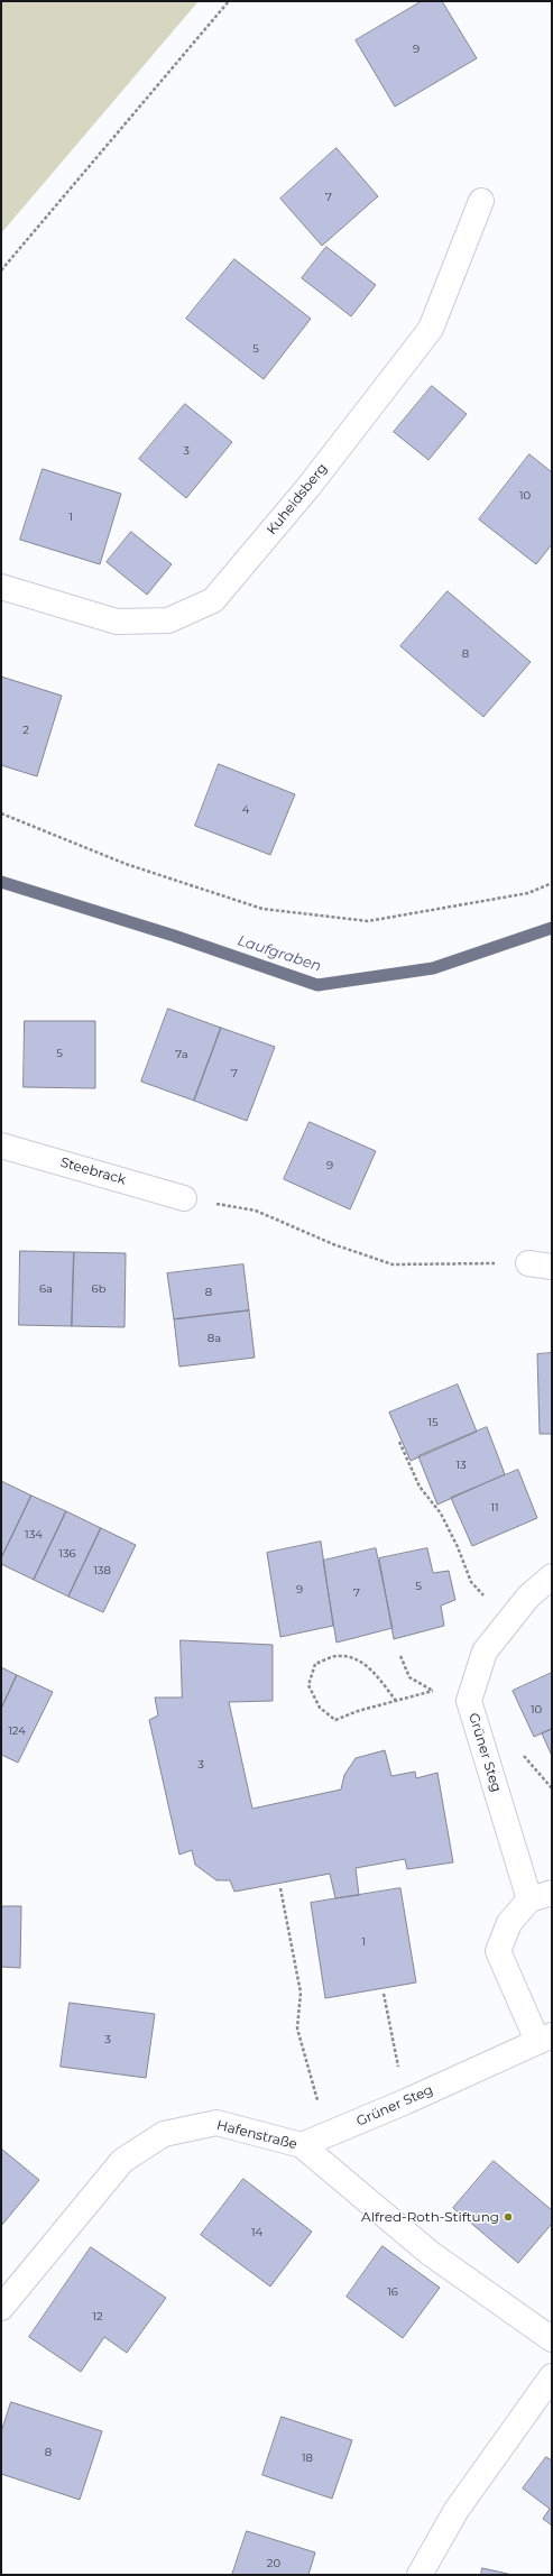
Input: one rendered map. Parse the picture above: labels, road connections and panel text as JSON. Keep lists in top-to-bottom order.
{
  "streets": {
    "street": [
      "Kuheidsberg",
      "Steebrack",
      "Grüner Steg",
      "Hafenstraße"
    ]
  },
  "crossings": [
    ["Grüner Steg", "Hafenstraße"]
  ],
  "water": ["Laufgraben"],
  "places": ["Alfred-Roth-Stiftung"],
  "house_numbers": [
    "9",
    "7",
    "5",
    "3",
    "10",
    "1",
    "8",
    "2",
    "4",
    "5",
    "7a",
    "7",
    "9",
    "6a",
    "6b",
    "8",
    "8a",
    "15",
    "13",
    "11",
    "134",
    "136",
    "138",
    "5",
    "9",
    "7",
    "10",
    "124",
    "3",
    "1",
    "3",
    "14",
    "16",
    "12",
    "8",
    "18",
    "20"
  ]
}
